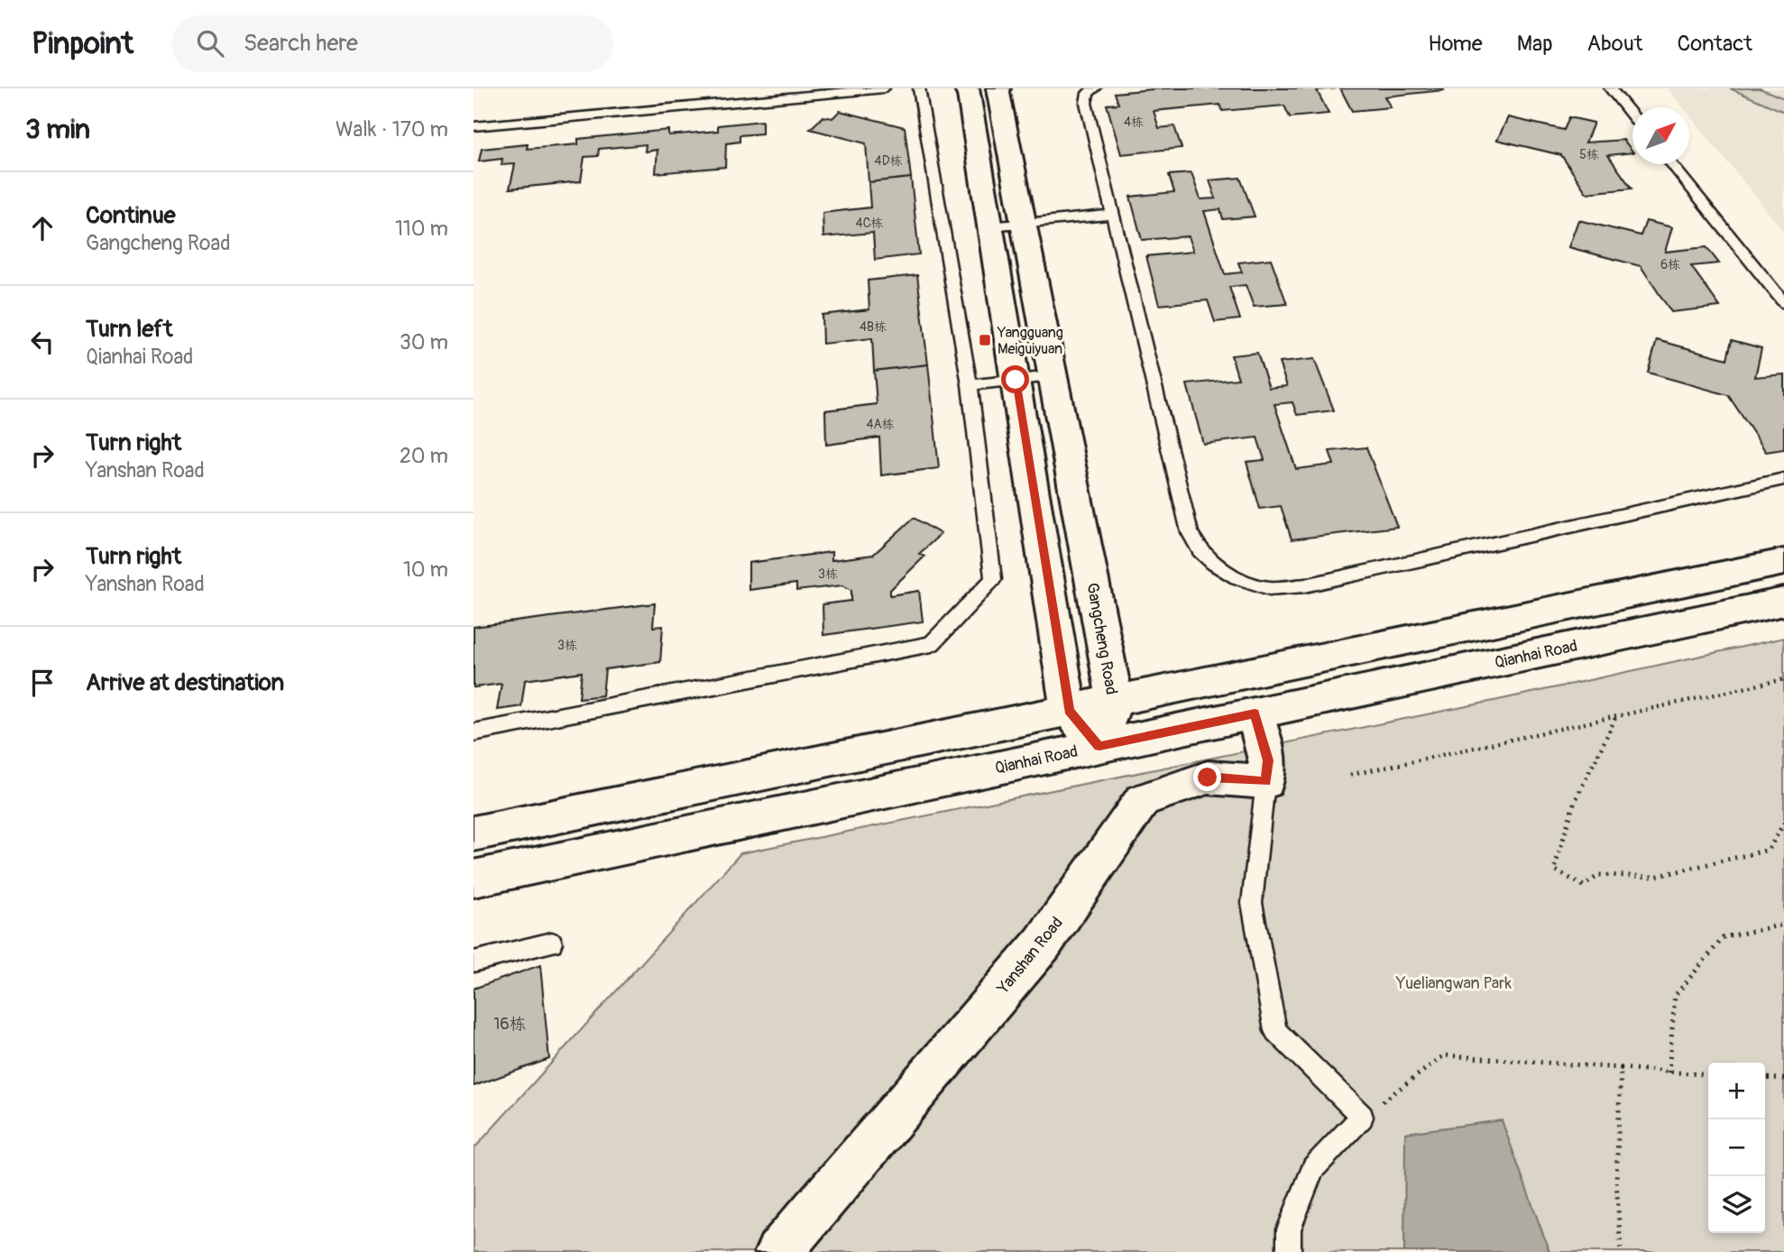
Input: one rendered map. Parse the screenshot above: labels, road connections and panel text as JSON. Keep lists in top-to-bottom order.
{
  "streets": {
    "street": ["Gangcheng Road", "Qianhai Road", "Yanshan Road"]
  },
  "crossings": [
    ["Gangcheng Road", "Qianhai Road"]
  ],
  "parks": ["Yueliangwan Park"],
  "places": {
    "transit": ["Yangguang Meiguiyuan"]
  },
  "house_numbers": [
    "4栋",
    "5栋",
    "4D栋",
    "4C栋",
    "6栋",
    "4B栋",
    "4A栋",
    "3栋",
    "3栋",
    "16栋"
  ],
  "north": "top right",
  "page": {
    "header": "Pinpoint",
    "search": "Search here",
    "nav": [
      "Home",
      "Map",
      "About",
      "Contact"
    ],
    "heading": ["3 min", "Walk · 170 m"],
    "list": [
      ["Continue", "Gangcheng Road", "110 m"],
      ["Turn left", "Qianhai Road", "30 m"],
      ["Turn right", "Yanshan Road", "20 m"],
      ["Turn right", "Yanshan Road", "10 m"],
      "Arrive at destination"
    ],
    "map_buttons": ["+", "−"]
  }
}
